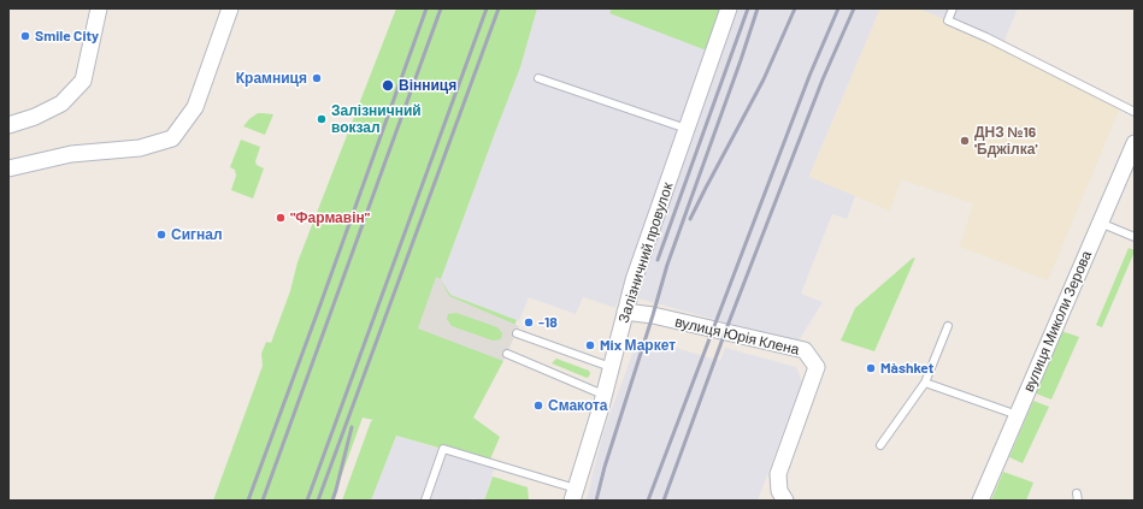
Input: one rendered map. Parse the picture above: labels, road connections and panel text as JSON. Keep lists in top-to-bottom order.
{
  "streets": {
    "street": ["Залізничний провулок", "вулиця Миколи Зерова", "вулиця Юрія Клена"]
  },
  "crossings": [
    ["Залізничний провулок", "вулиця Юрія Клена"]
  ],
  "places": [
    "Smile City",
    "Крамниця",
    "Вінниця",
    "Залізничний вокзал",
    "ДНЗ №16 'Бджілка'",
    "\"Фармавін\"",
    "Сигнал",
    "-18",
    "Mix Маркет",
    "Màshket",
    "Смакота"
  ]
}
